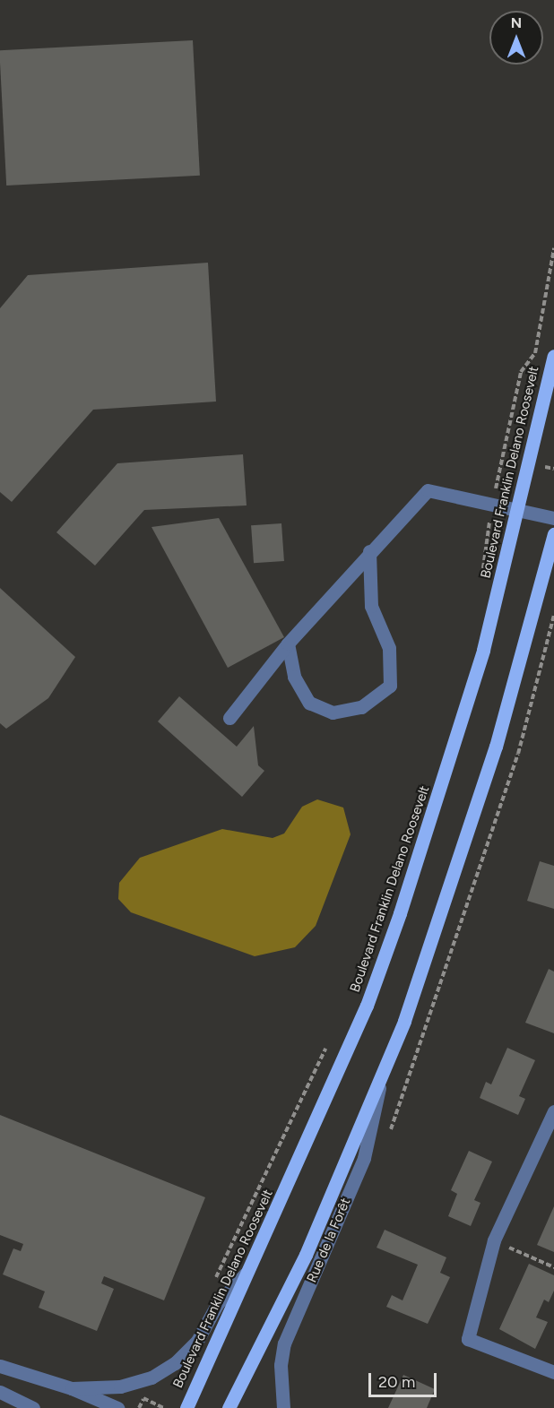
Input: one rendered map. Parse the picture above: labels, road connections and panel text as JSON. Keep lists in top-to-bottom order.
{
  "streets": {
    "main road": ["Boulevard Franklin Delano Roosevelt"],
    "street": ["Rue de la Forêt"]
  },
  "scale_bar": "20 m",
  "north": "top"
}
